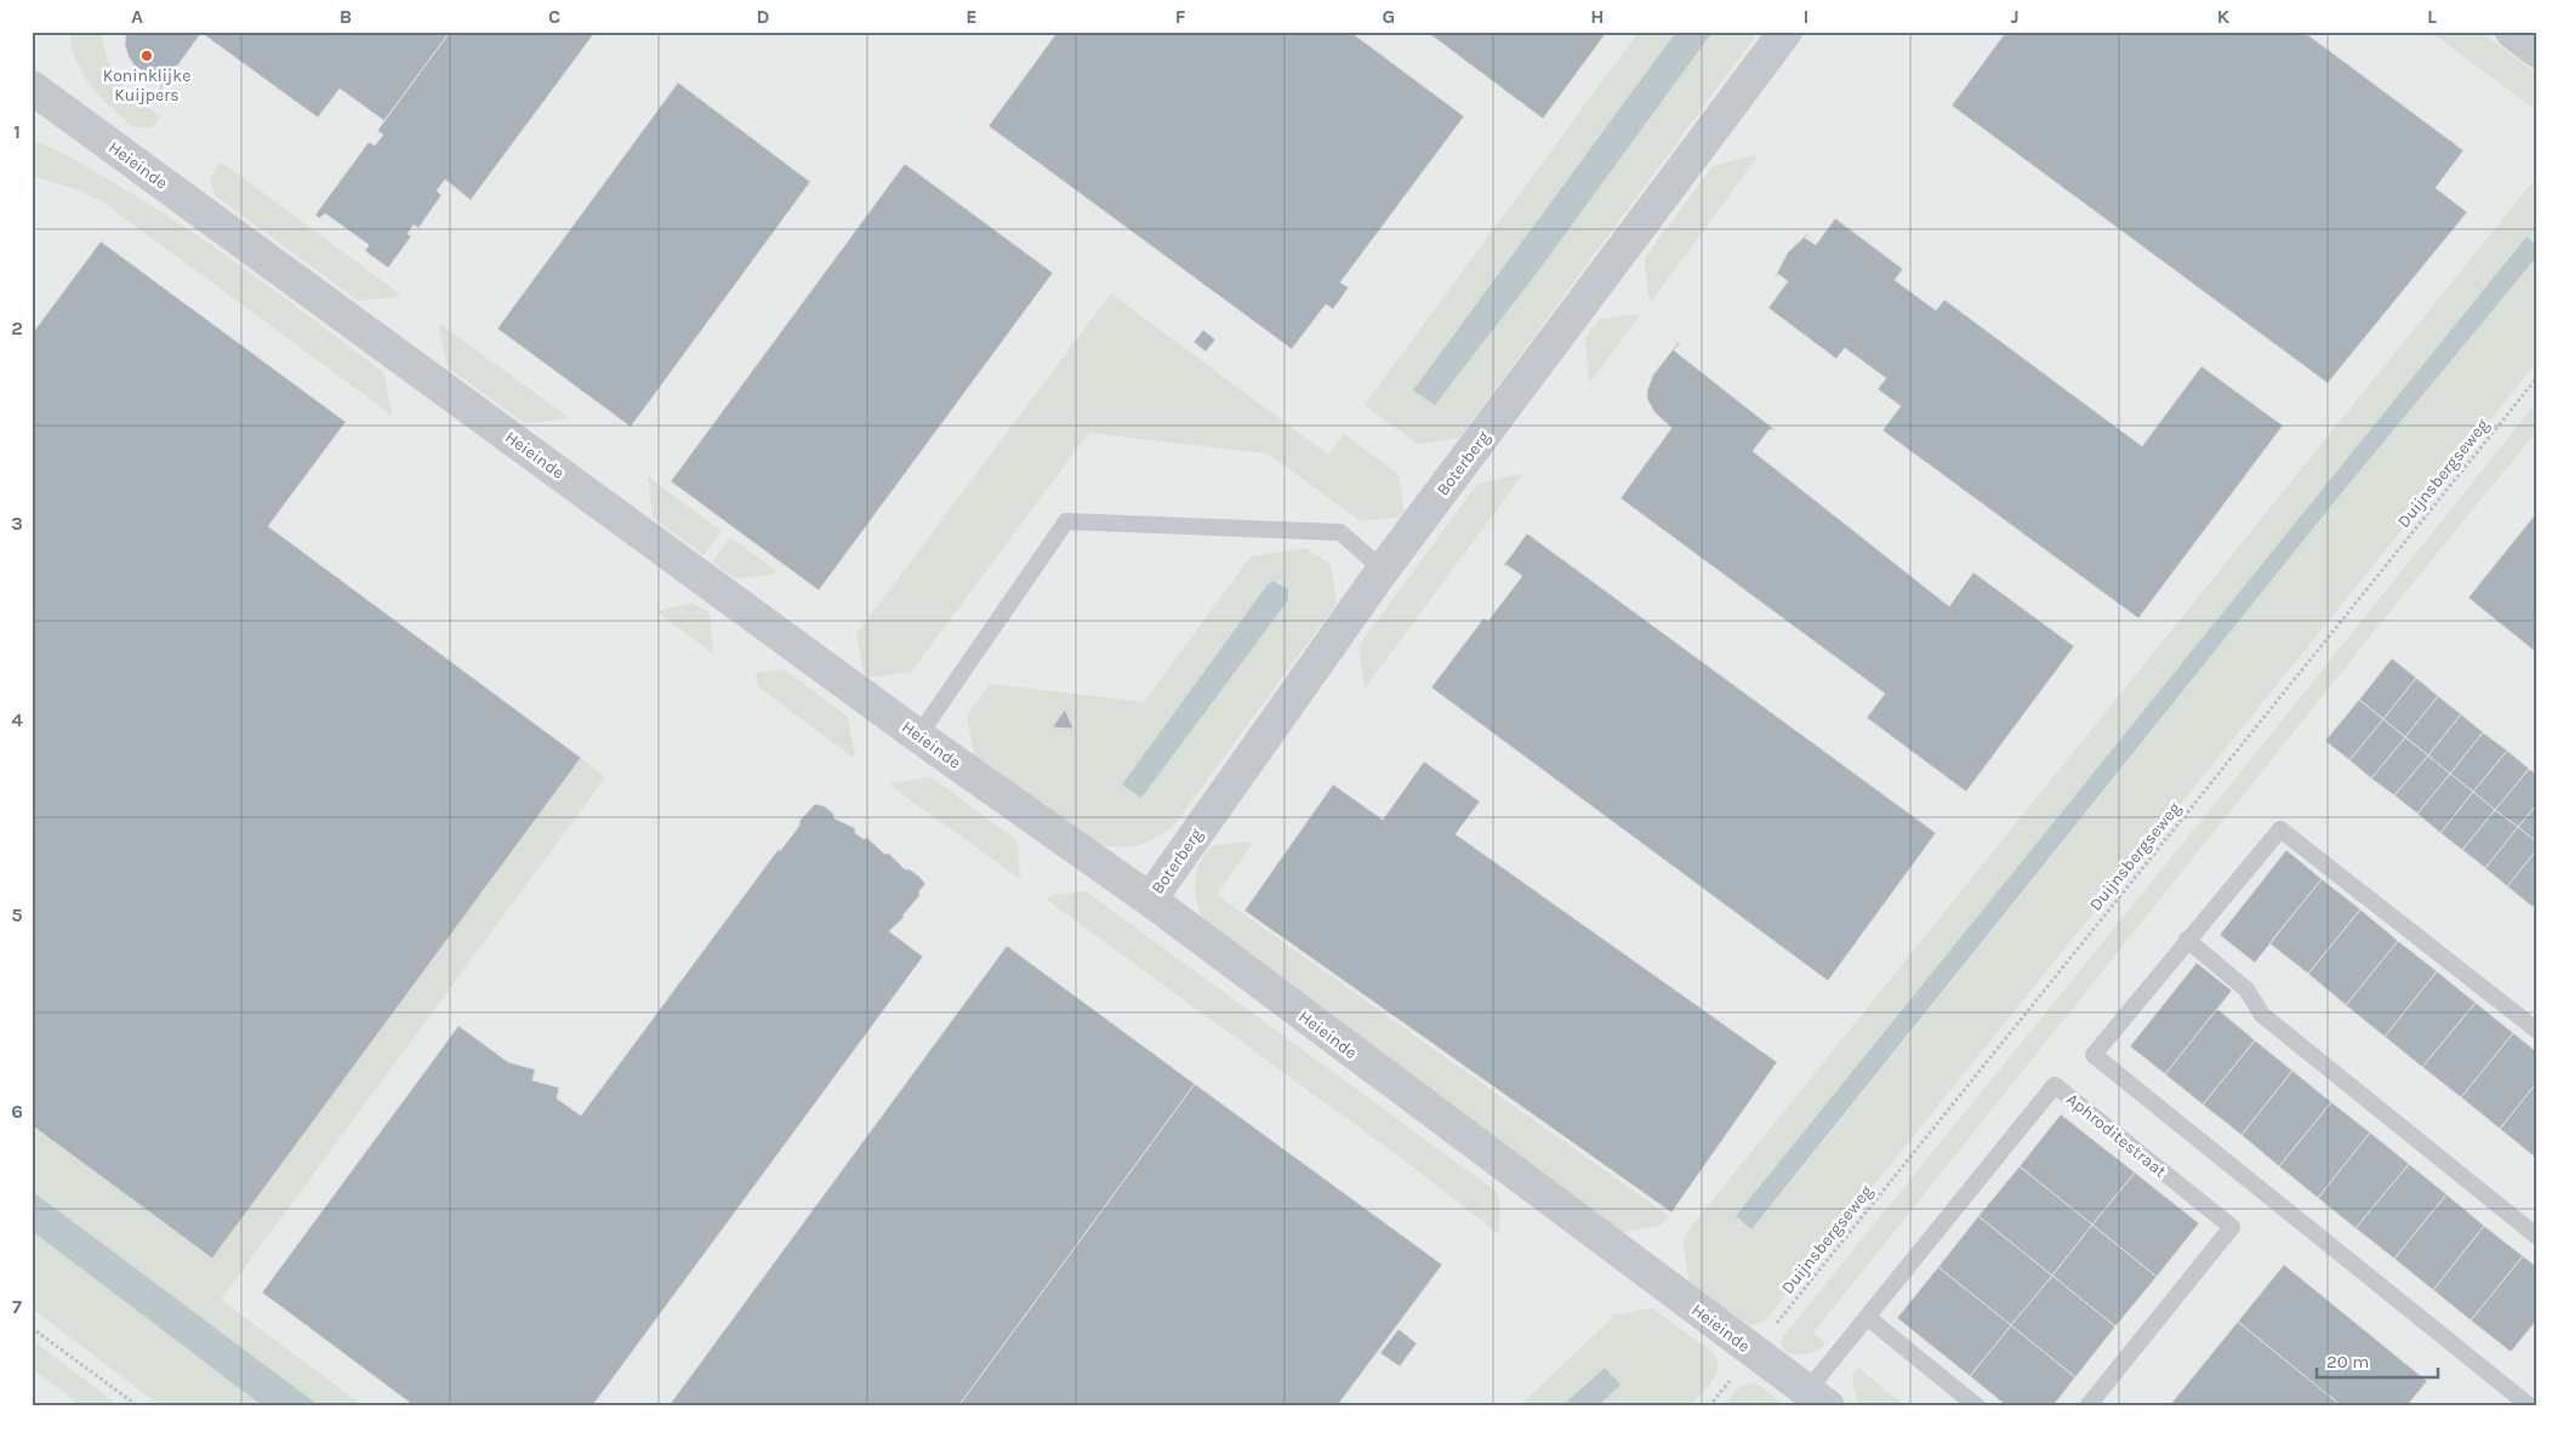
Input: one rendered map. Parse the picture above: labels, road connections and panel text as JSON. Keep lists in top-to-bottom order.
{
  "streets": {
    "street": ["Heieinde", "Boterberg"],
    "lane": ["Aphroditestraat"],
    "path": ["Duijnsbergseweg"]
  },
  "crossings": [
    ["Heieinde", "Boterberg"],
    ["Heieinde", "Duijnsbergseweg"],
    ["Heieinde", "Aphroditestraat"]
  ],
  "places": ["Koninklijke Kuijpers"],
  "scale_bar": "20 m",
  "grid": {
    "columns": [
      "A",
      "B",
      "C",
      "D",
      "E",
      "F",
      "G",
      "H",
      "I",
      "J",
      "K",
      "L"
    ],
    "rows": [
      "1",
      "2",
      "3",
      "4",
      "5",
      "6",
      "7"
    ]
  }
}
